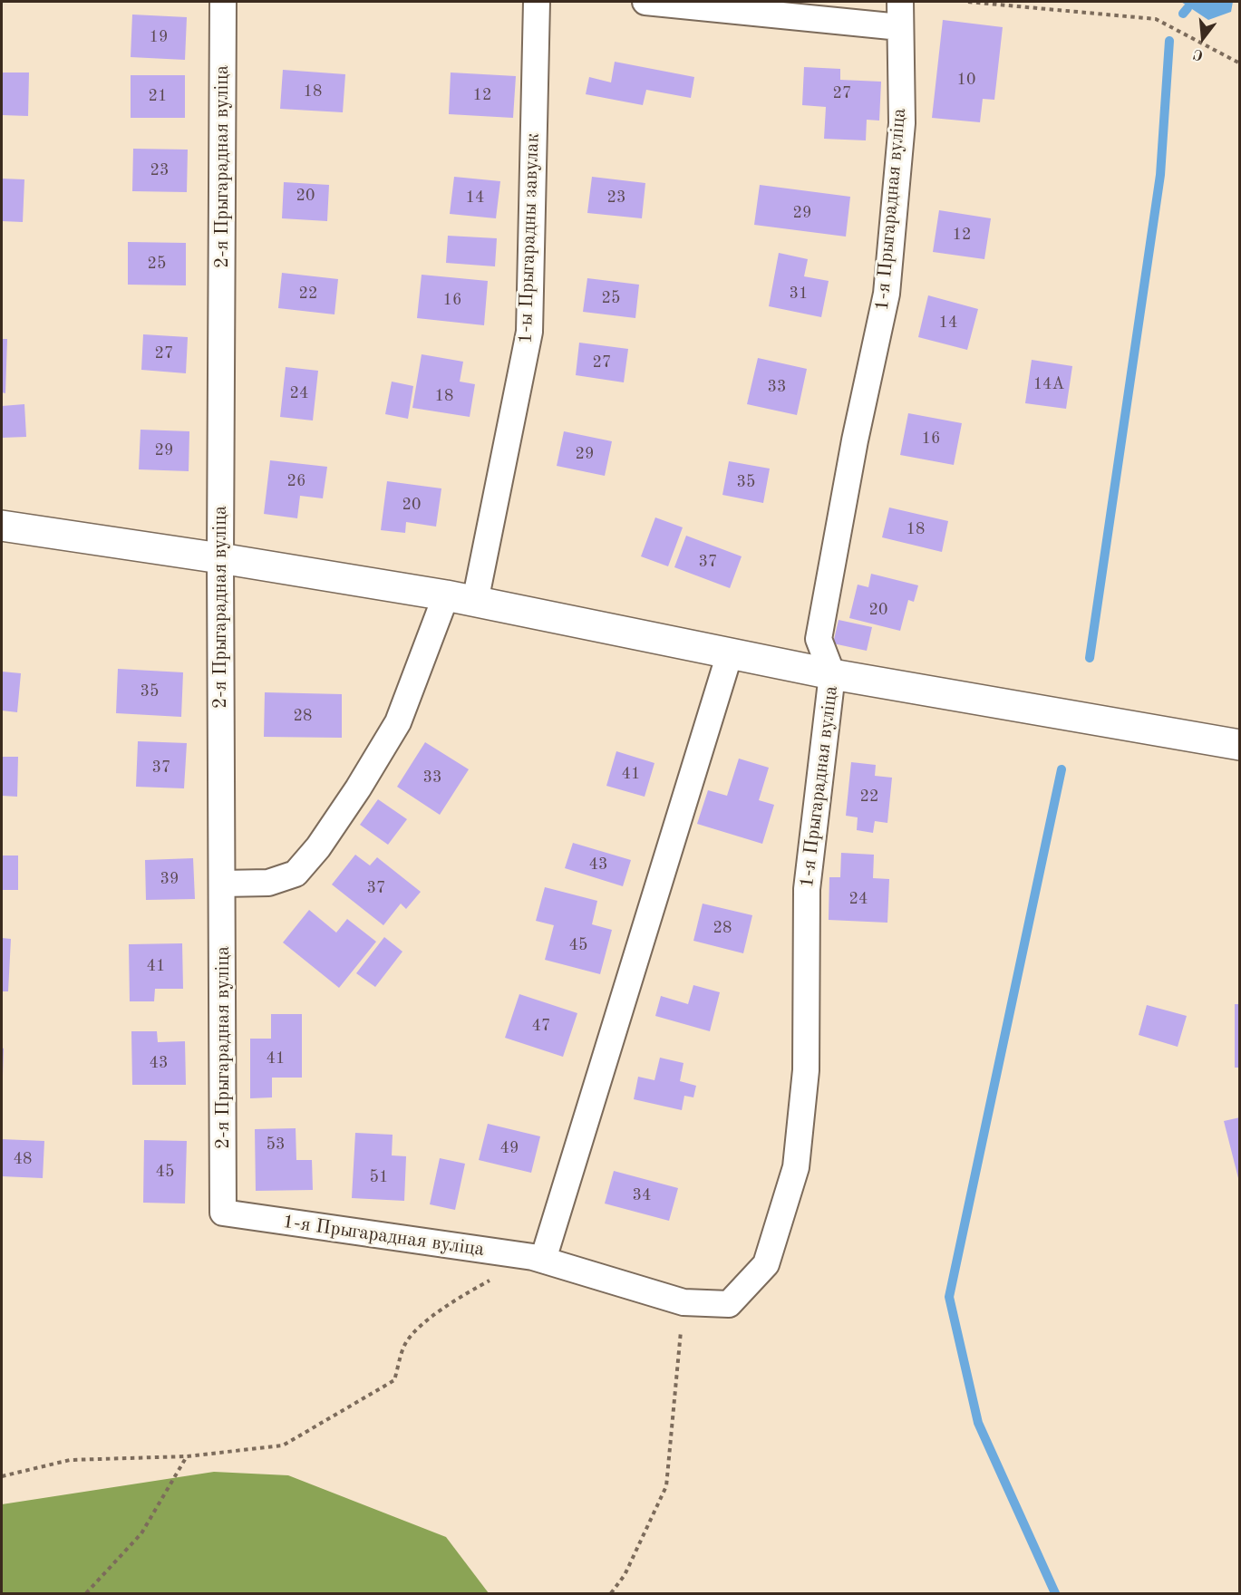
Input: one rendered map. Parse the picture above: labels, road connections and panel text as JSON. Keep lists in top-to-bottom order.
{
  "streets": {
    "street": ["2-я Прыгарадная вуліца", "1-я Прыгарадная вуліца", "1-ы Прыгарадны завулак"]
  },
  "crossings": [
    ["2-я Прыгарадная вуліца", "1-я Прыгарадная вуліца"]
  ],
  "house_numbers": [
    "19",
    "10",
    "18",
    "27",
    "12",
    "21",
    "23",
    "20",
    "14",
    "23",
    "29",
    "12",
    "25",
    "22",
    "31",
    "25",
    "16",
    "14",
    "27",
    "27",
    "14А",
    "33",
    "24",
    "18",
    "16",
    "29",
    "29",
    "26",
    "35",
    "20",
    "18",
    "37",
    "20",
    "35",
    "28",
    "37",
    "41",
    "33",
    "22",
    "43",
    "39",
    "37",
    "24",
    "28",
    "45",
    "41",
    "47",
    "41",
    "43",
    "53",
    "49",
    "48",
    "45",
    "51",
    "34"
  ],
  "north": "bottom"
}
